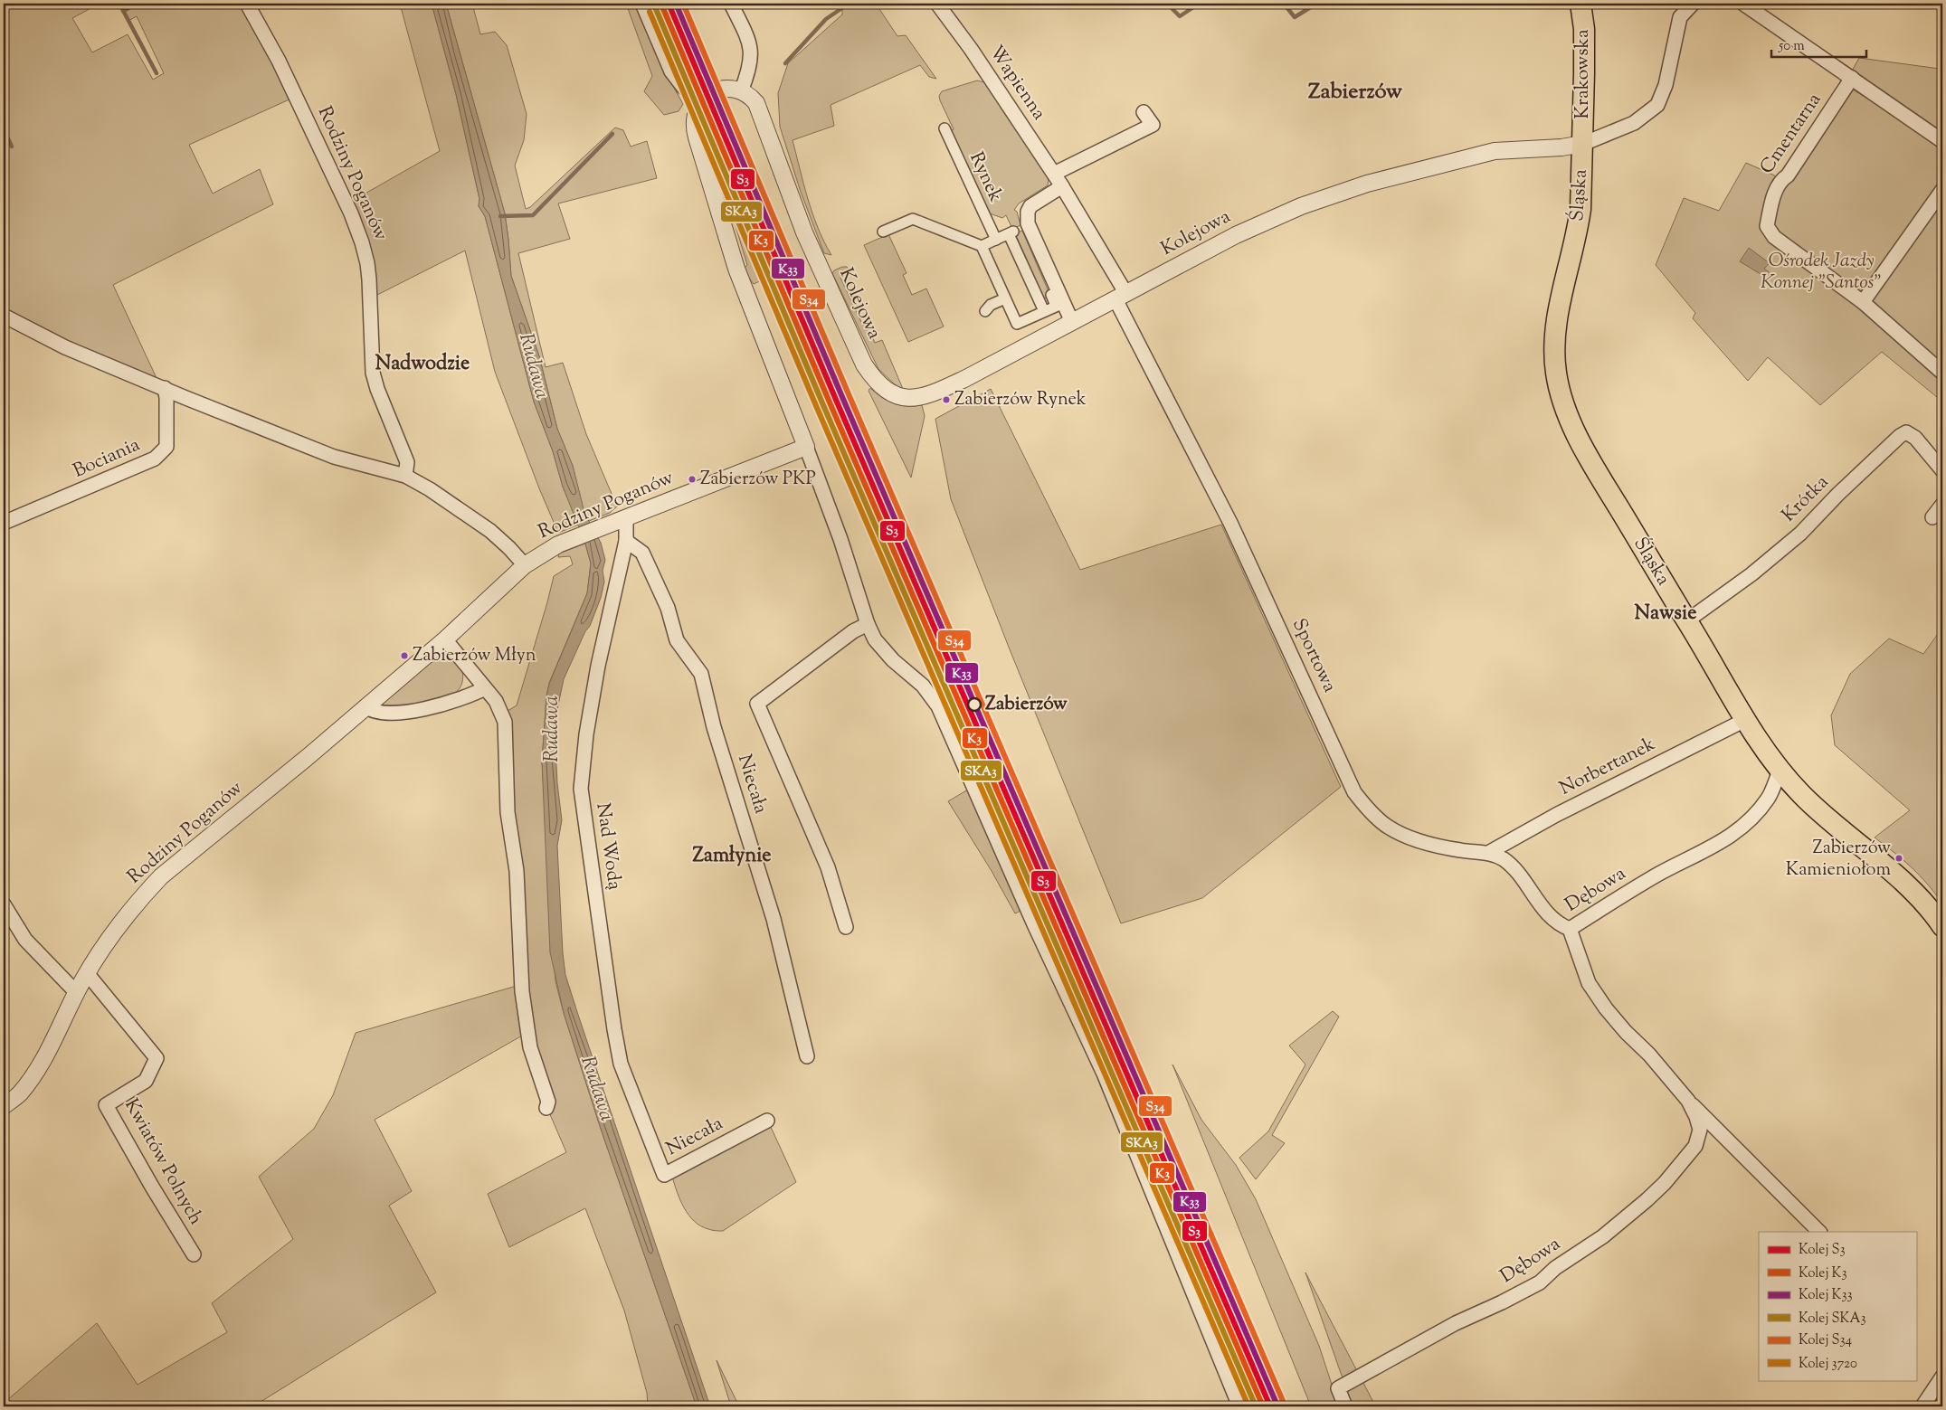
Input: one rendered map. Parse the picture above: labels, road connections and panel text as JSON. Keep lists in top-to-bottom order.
{
  "streets": {
    "main road": ["Krakowska", "Śląska"],
    "street": [
      "Wapienna",
      "Cmentarna",
      "Rodziny Poganów",
      "Rynek",
      "Kolejowa",
      "Bociania",
      "Krótka",
      "Sportowa",
      "Norbertanek",
      "Niecała",
      "Nad Wodą",
      "Dębowa",
      "Kwiatów Polnych"
    ]
  },
  "crossings": [
    ["Krakowska", "Śląska"],
    ["Krakowska", "Kolejowa"],
    ["Wapienna", "Kolejowa"],
    ["Wapienna", "Sportowa"],
    ["Rodziny Poganów", "Bociania"],
    ["Rodziny Poganów", "Nad Wodą"],
    ["Rodziny Poganów", "Kwiatów Polnych"],
    ["Śląska", "Kolejowa"],
    ["Śląska", "Krótka"],
    ["Śląska", "Norbertanek"],
    ["Śląska", "Dębowa"],
    ["Kolejowa", "Sportowa"],
    ["Sportowa", "Norbertanek"],
    ["Sportowa", "Dębowa"],
    ["Niecała", "Nad Wodą"]
  ],
  "districts": [
    "Zabierzów",
    "Nadwodzie",
    "Nawsie",
    "Zamłynie"
  ],
  "water": ["Rudawa"],
  "parks": ["Ośrodek Jazdy Konnej \"Santos\""],
  "places": [
    "Zabierzów Rynek",
    "Zabierzów PKP",
    "Zabierzów Młyn",
    "Zabierzów",
    "Zabierzów Kamieniołom"
  ],
  "lines": [
    "rail line S3",
    "rail line K33",
    "rail line S34",
    "rail line K3",
    "rail line SKA3",
    "rail line 3720"
  ],
  "legend": [
    "Kolej S3",
    "Kolej K3",
    "Kolej K33",
    "Kolej SKA3",
    "Kolej S34",
    "Kolej 3720"
  ],
  "scale_bar": "50 m"
}
